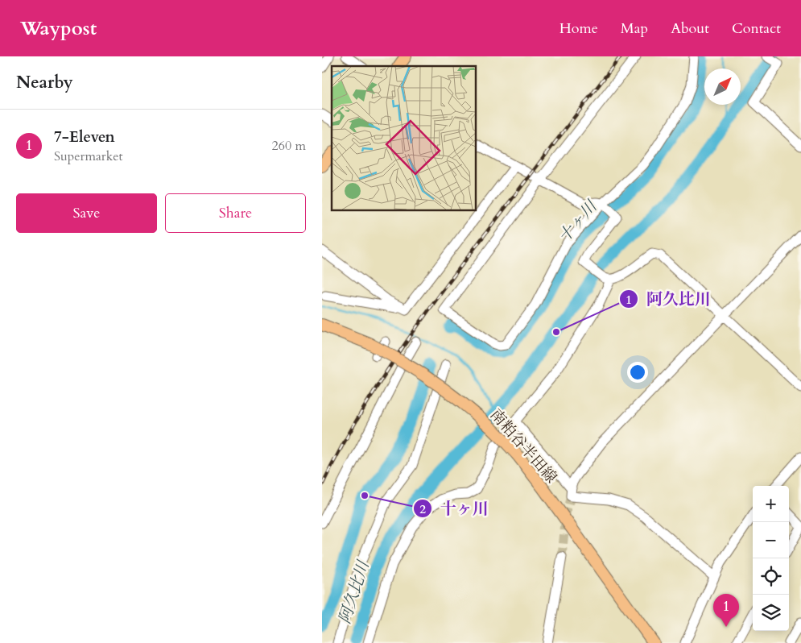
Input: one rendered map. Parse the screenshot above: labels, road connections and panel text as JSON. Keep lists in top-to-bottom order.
{
  "streets": {
    "main road": ["南粕谷半田線"]
  },
  "water": ["十ヶ川", "阿久比川"],
  "places": ["阿久比川", "十ヶ川"],
  "north": "top right",
  "page": {
    "header": "Waypost",
    "nav": [
      "Home",
      "Map",
      "About",
      "Contact"
    ],
    "heading": "Nearby",
    "list": [
      {
        "mark": "1",
        "name": "7-Eleven",
        "note": "Supermarket",
        "value": "260 m"
      }
    ],
    "buttons": ["Save", "Share"],
    "map_buttons": ["+", "−"],
    "pins": "1"
  }
}
